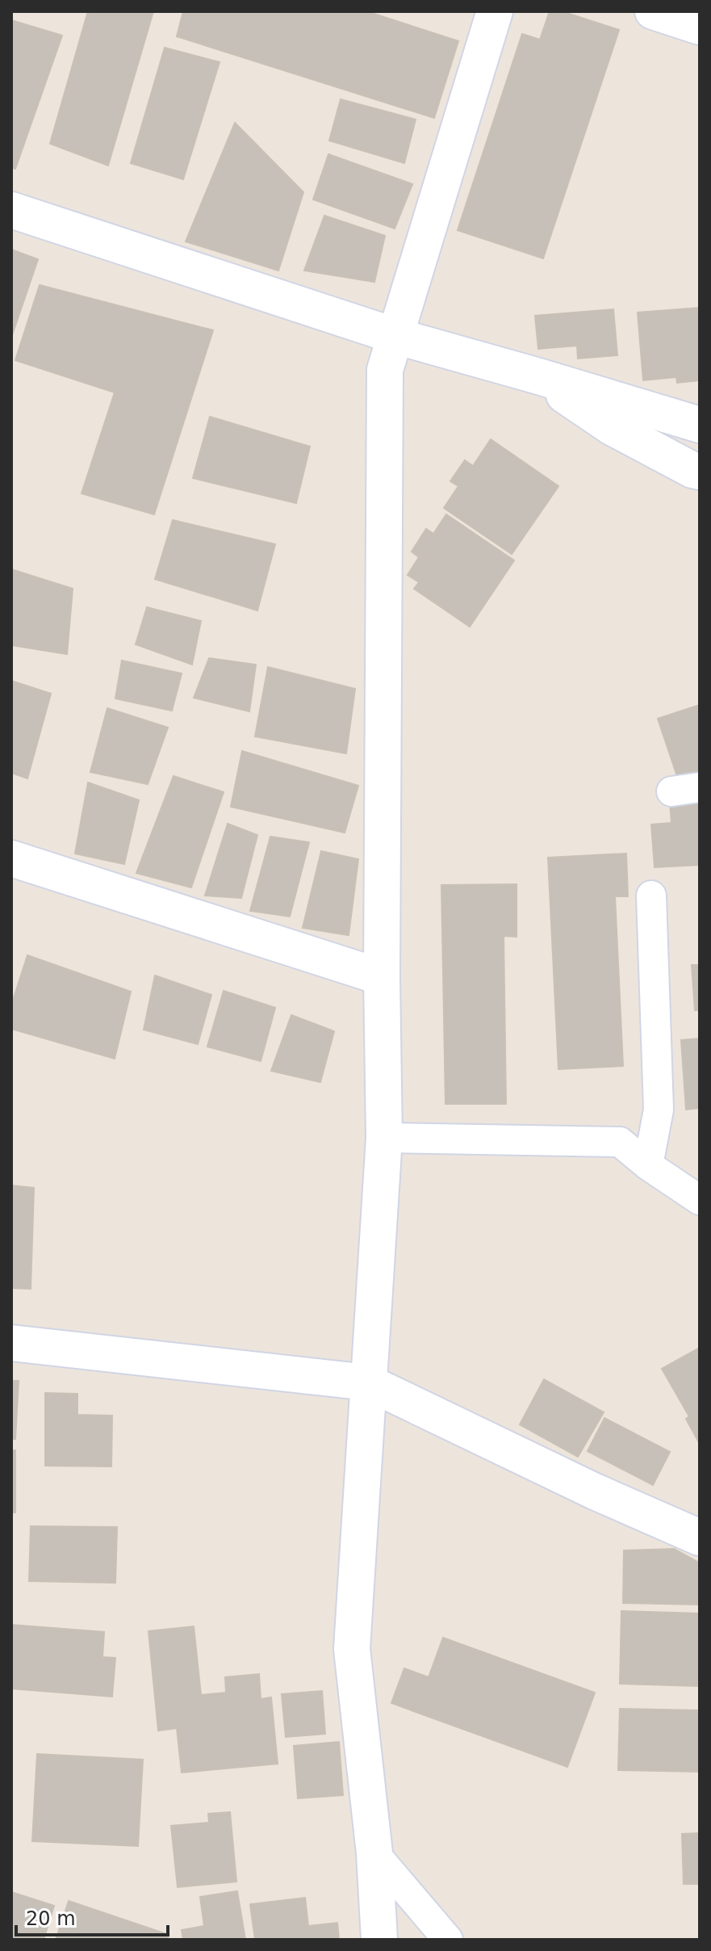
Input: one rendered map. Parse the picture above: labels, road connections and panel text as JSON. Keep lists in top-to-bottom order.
{
  "scale_bar": "20 m"
}
